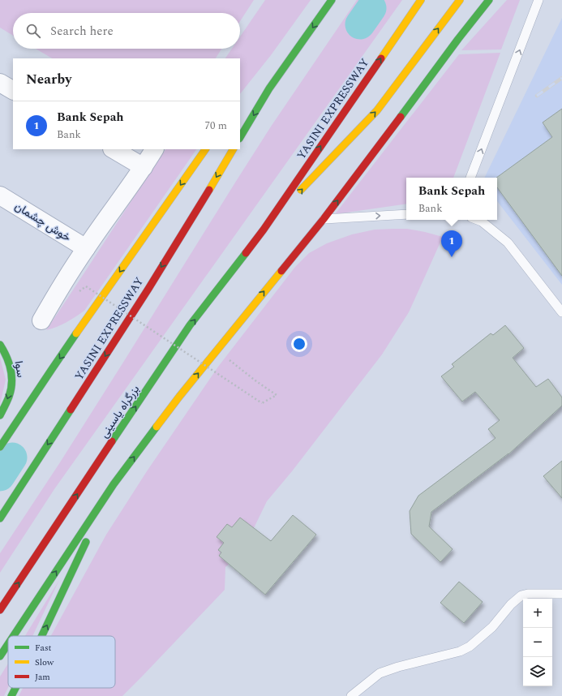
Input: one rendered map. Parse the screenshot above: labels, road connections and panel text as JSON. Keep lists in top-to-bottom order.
{
  "streets": {
    "main road": ["YASINI EXPRESSWAY", "سوا", "بزرگراه یاسینی"],
    "street": ["خوش چشمان"]
  },
  "crossings": [
    ["YASINI EXPRESSWAY", "بزرگراه یاسینی"]
  ],
  "one_way": ["سوا"],
  "legend": ["Fast", "Slow", "Jam"],
  "page": {
    "search": "Search here",
    "heading": "Nearby",
    "list": [
      {
        "mark": "1",
        "name": "Bank Sepah",
        "note": "Bank",
        "value": "70 m"
      }
    ],
    "popup": ["Bank Sepah", "Bank"],
    "pins": "1",
    "map_buttons": ["+", "−"]
  }
}
